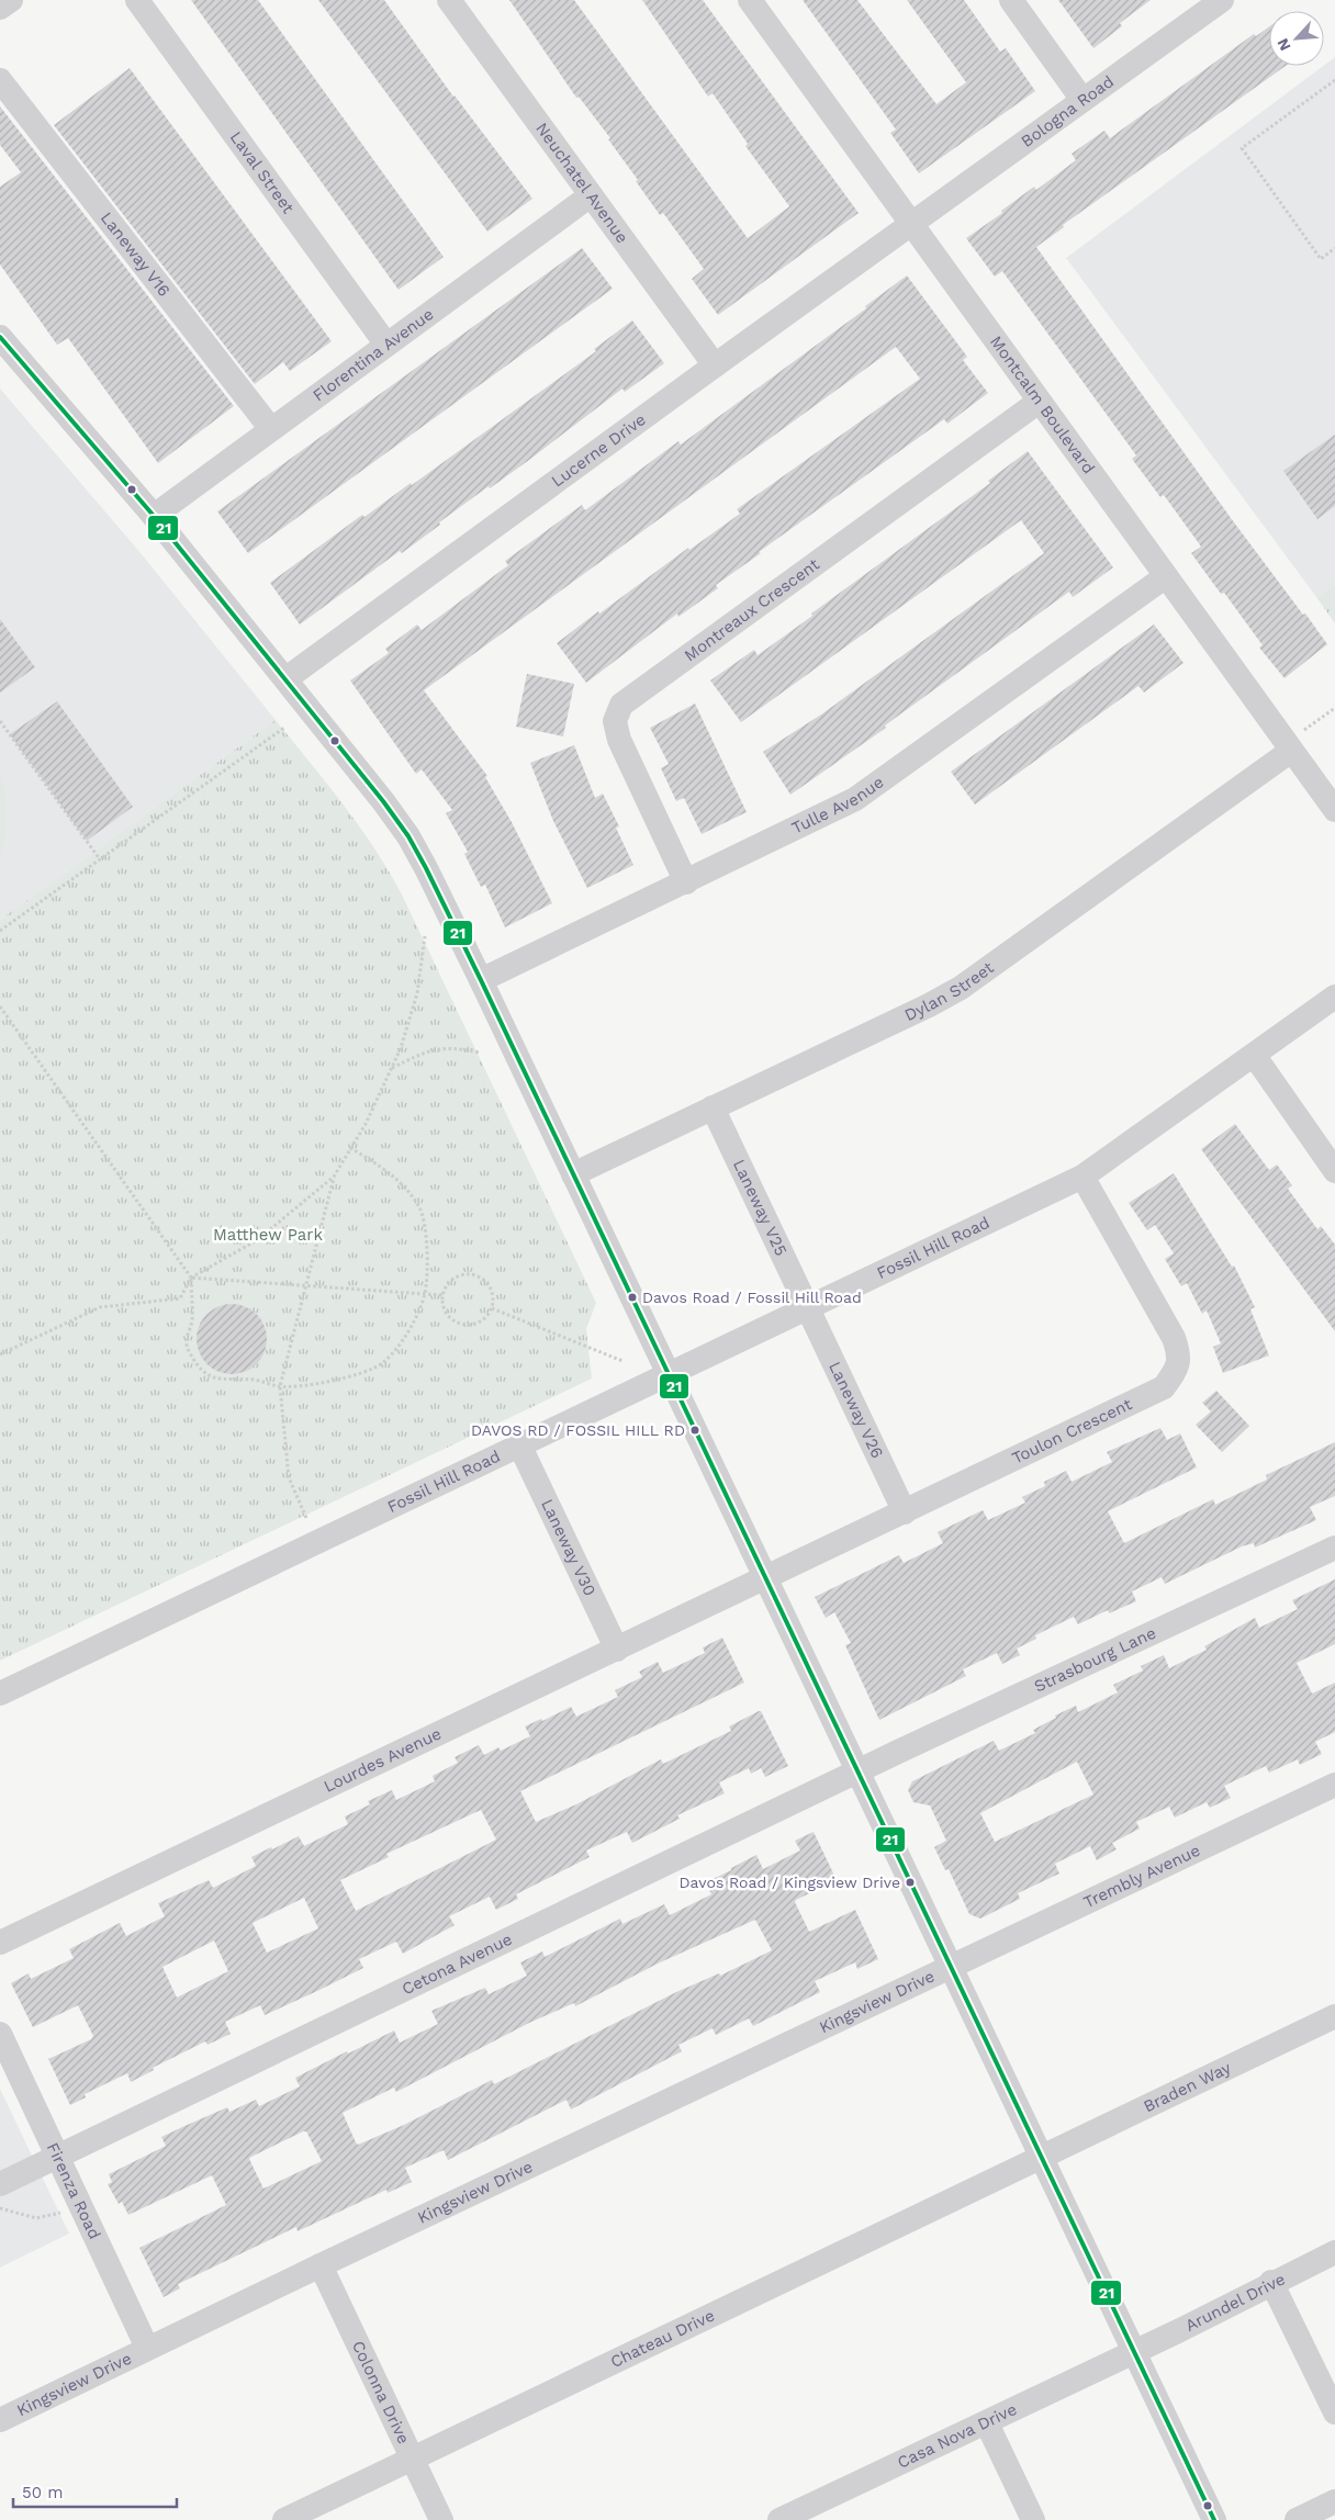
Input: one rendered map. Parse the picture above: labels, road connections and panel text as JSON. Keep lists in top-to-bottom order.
{
  "streets": {
    "street": [
      "Bologna Road",
      "Laval Street",
      "Neuchatel Avenue",
      "Laneway V16",
      "Florentina Avenue",
      "Montcalm Boulevard",
      "Lucerne Drive",
      "Montreaux Crescent",
      "Tulle Avenue",
      "Dylan Street",
      "Laneway V25",
      "Fossil Hill Road",
      "Laneway V26",
      "Toulon Crescent",
      "Laneway V30",
      "Strasbourg Lane",
      "Lourdes Avenue",
      "Trembly Avenue",
      "Cetona Avenue",
      "Kingsview Drive",
      "Braden Way",
      "Firenza Road",
      "Arundel Drive",
      "Chateau Drive",
      "Colonna Drive",
      "Casa Nova Drive"
    ]
  },
  "crossings": [
    ["Bologna Road", "Montcalm Boulevard"],
    ["Bologna Road", "Lucerne Drive"],
    ["Laval Street", "Florentina Avenue"],
    ["Neuchatel Avenue", "Florentina Avenue"],
    ["Neuchatel Avenue", "Lucerne Drive"],
    ["Laneway V16", "Florentina Avenue"],
    ["Montcalm Boulevard", "Lucerne Drive"],
    ["Montcalm Boulevard", "Montreaux Crescent"],
    ["Montcalm Boulevard", "Tulle Avenue"],
    ["Montcalm Boulevard", "Dylan Street"],
    ["Montreaux Crescent", "Tulle Avenue"],
    ["Dylan Street", "Laneway V25"],
    ["Laneway V25", "Fossil Hill Road"],
    ["Laneway V25", "Laneway V26"],
    ["Fossil Hill Road", "Laneway V26"],
    ["Fossil Hill Road", "Toulon Crescent"],
    ["Fossil Hill Road", "Laneway V30"],
    ["Laneway V26", "Toulon Crescent"],
    ["Toulon Crescent", "Lourdes Avenue"],
    ["Laneway V30", "Lourdes Avenue"],
    ["Strasbourg Lane", "Cetona Avenue"],
    ["Trembly Avenue", "Kingsview Drive"],
    ["Cetona Avenue", "Firenza Road"],
    ["Kingsview Drive", "Firenza Road"],
    ["Kingsview Drive", "Colonna Drive"],
    ["Braden Way", "Chateau Drive"],
    ["Arundel Drive", "Casa Nova Drive"],
    ["Chateau Drive", "Colonna Drive"]
  ],
  "parks": ["Matthew Park"],
  "places": ["Davos Road / Fossil Hill Road", "DAVOS RD / FOSSIL HILL RD", "Davos Road / Kingsview Drive"],
  "lines": ["transit line 21"],
  "scale_bar": "50 m",
  "north": "bottom left"
}
